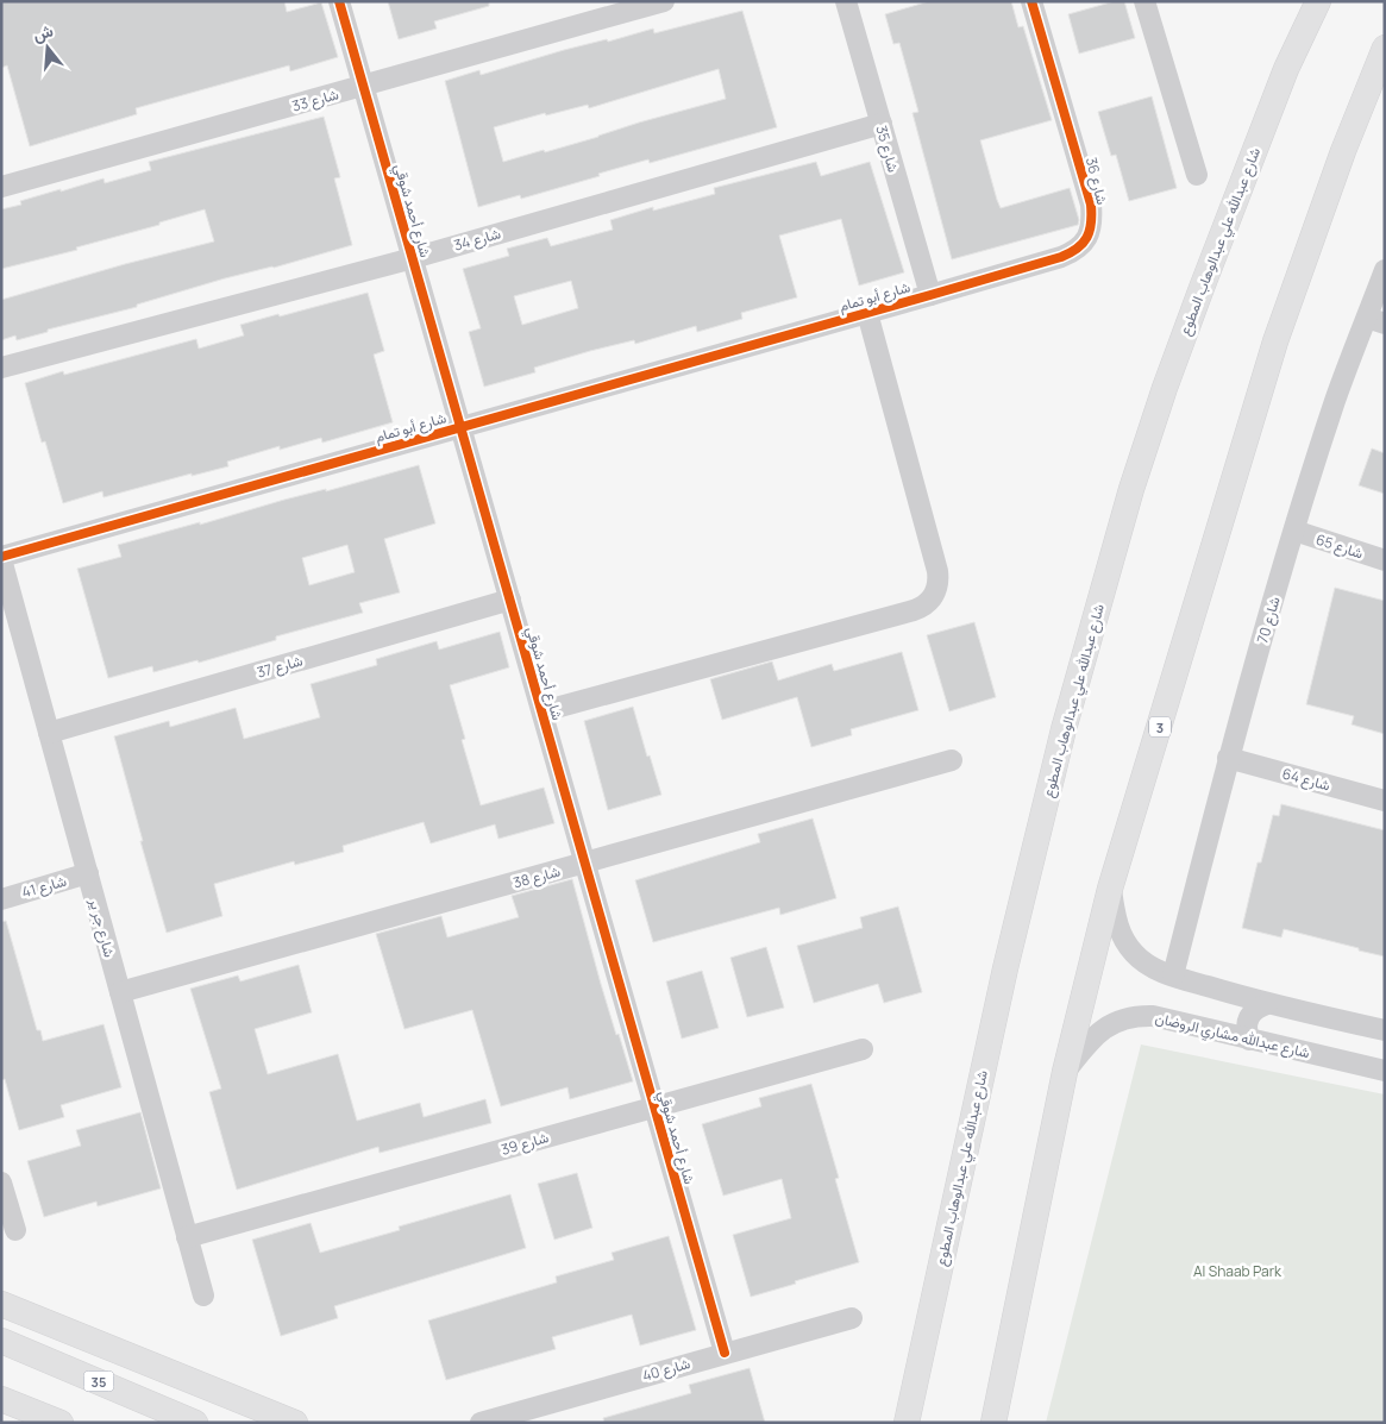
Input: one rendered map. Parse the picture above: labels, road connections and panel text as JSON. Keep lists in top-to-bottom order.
{
  "streets": {
    "main road": ["شارع عبدالله علي عبدالوهاب المطوع", "3", "35"],
    "street": [
      "شارع 33",
      "شارع 35",
      "شارع 36",
      "شارع أحمد شوقي",
      "شارع 34",
      "شارع أبو تمام",
      "شارع 65",
      "شارع 70",
      "شارع 37",
      "شارع 64",
      "شارع 38",
      "شارع 41",
      "شارع جر ير",
      "شارع عبدالله مشاري الروضان",
      "شارع 39",
      "شارع 40"
    ]
  },
  "crossings": [
    ["شارع 33", "شارع أحمد شوقي"],
    ["شارع 35", "شارع 36"],
    ["شارع 35", "شارع 34"],
    ["شارع 35", "شارع أبو تمام"],
    ["شارع 36", "شارع أبو تمام"],
    ["شارع أحمد شوقي", "شارع 34"],
    ["شارع أحمد شوقي", "شارع أبو تمام"],
    ["شارع أحمد شوقي", "شارع 37"],
    ["شارع أحمد شوقي", "شارع 38"],
    ["شارع أحمد شوقي", "شارع 39"],
    ["شارع أحمد شوقي", "شارع 40"],
    ["شارع أبو تمام", "شارع جر ير"],
    ["شارع 65", "شارع 70"],
    ["شارع 70", "شارع 64"],
    ["شارع 37", "شارع جر ير"],
    ["3", "شارع عبدالله مشاري الروضان"],
    ["شارع 38", "شارع جر ير"],
    ["شارع 41", "شارع جر ير"],
    ["شارع جر ير", "شارع 39"]
  ],
  "parks": ["Al Shaab Park"],
  "north": "top"
}
